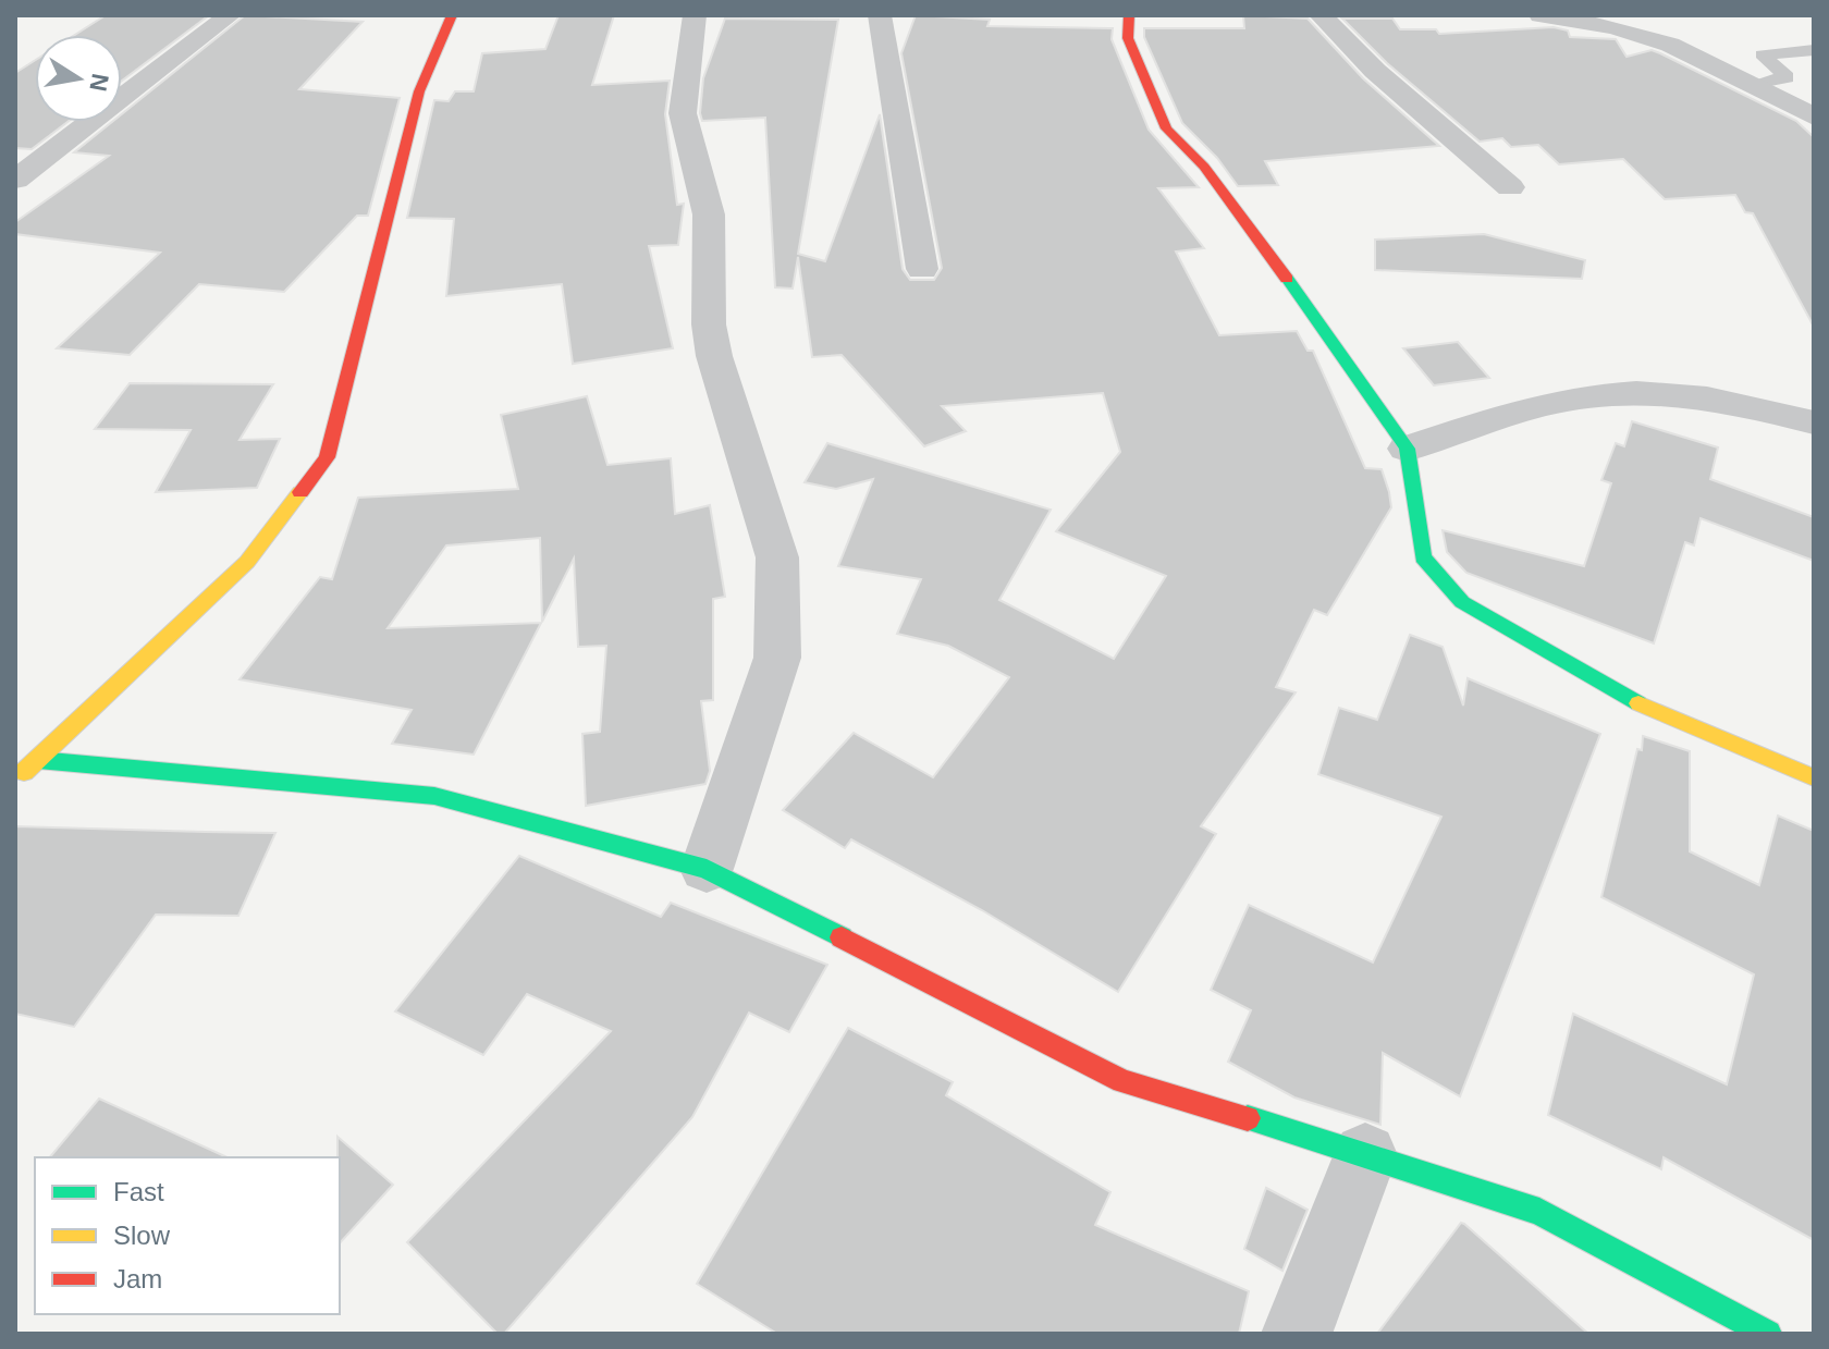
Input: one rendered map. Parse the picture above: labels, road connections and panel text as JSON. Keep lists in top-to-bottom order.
{
  "legend": ["Fast", "Slow", "Jam"],
  "north": "right"
}
